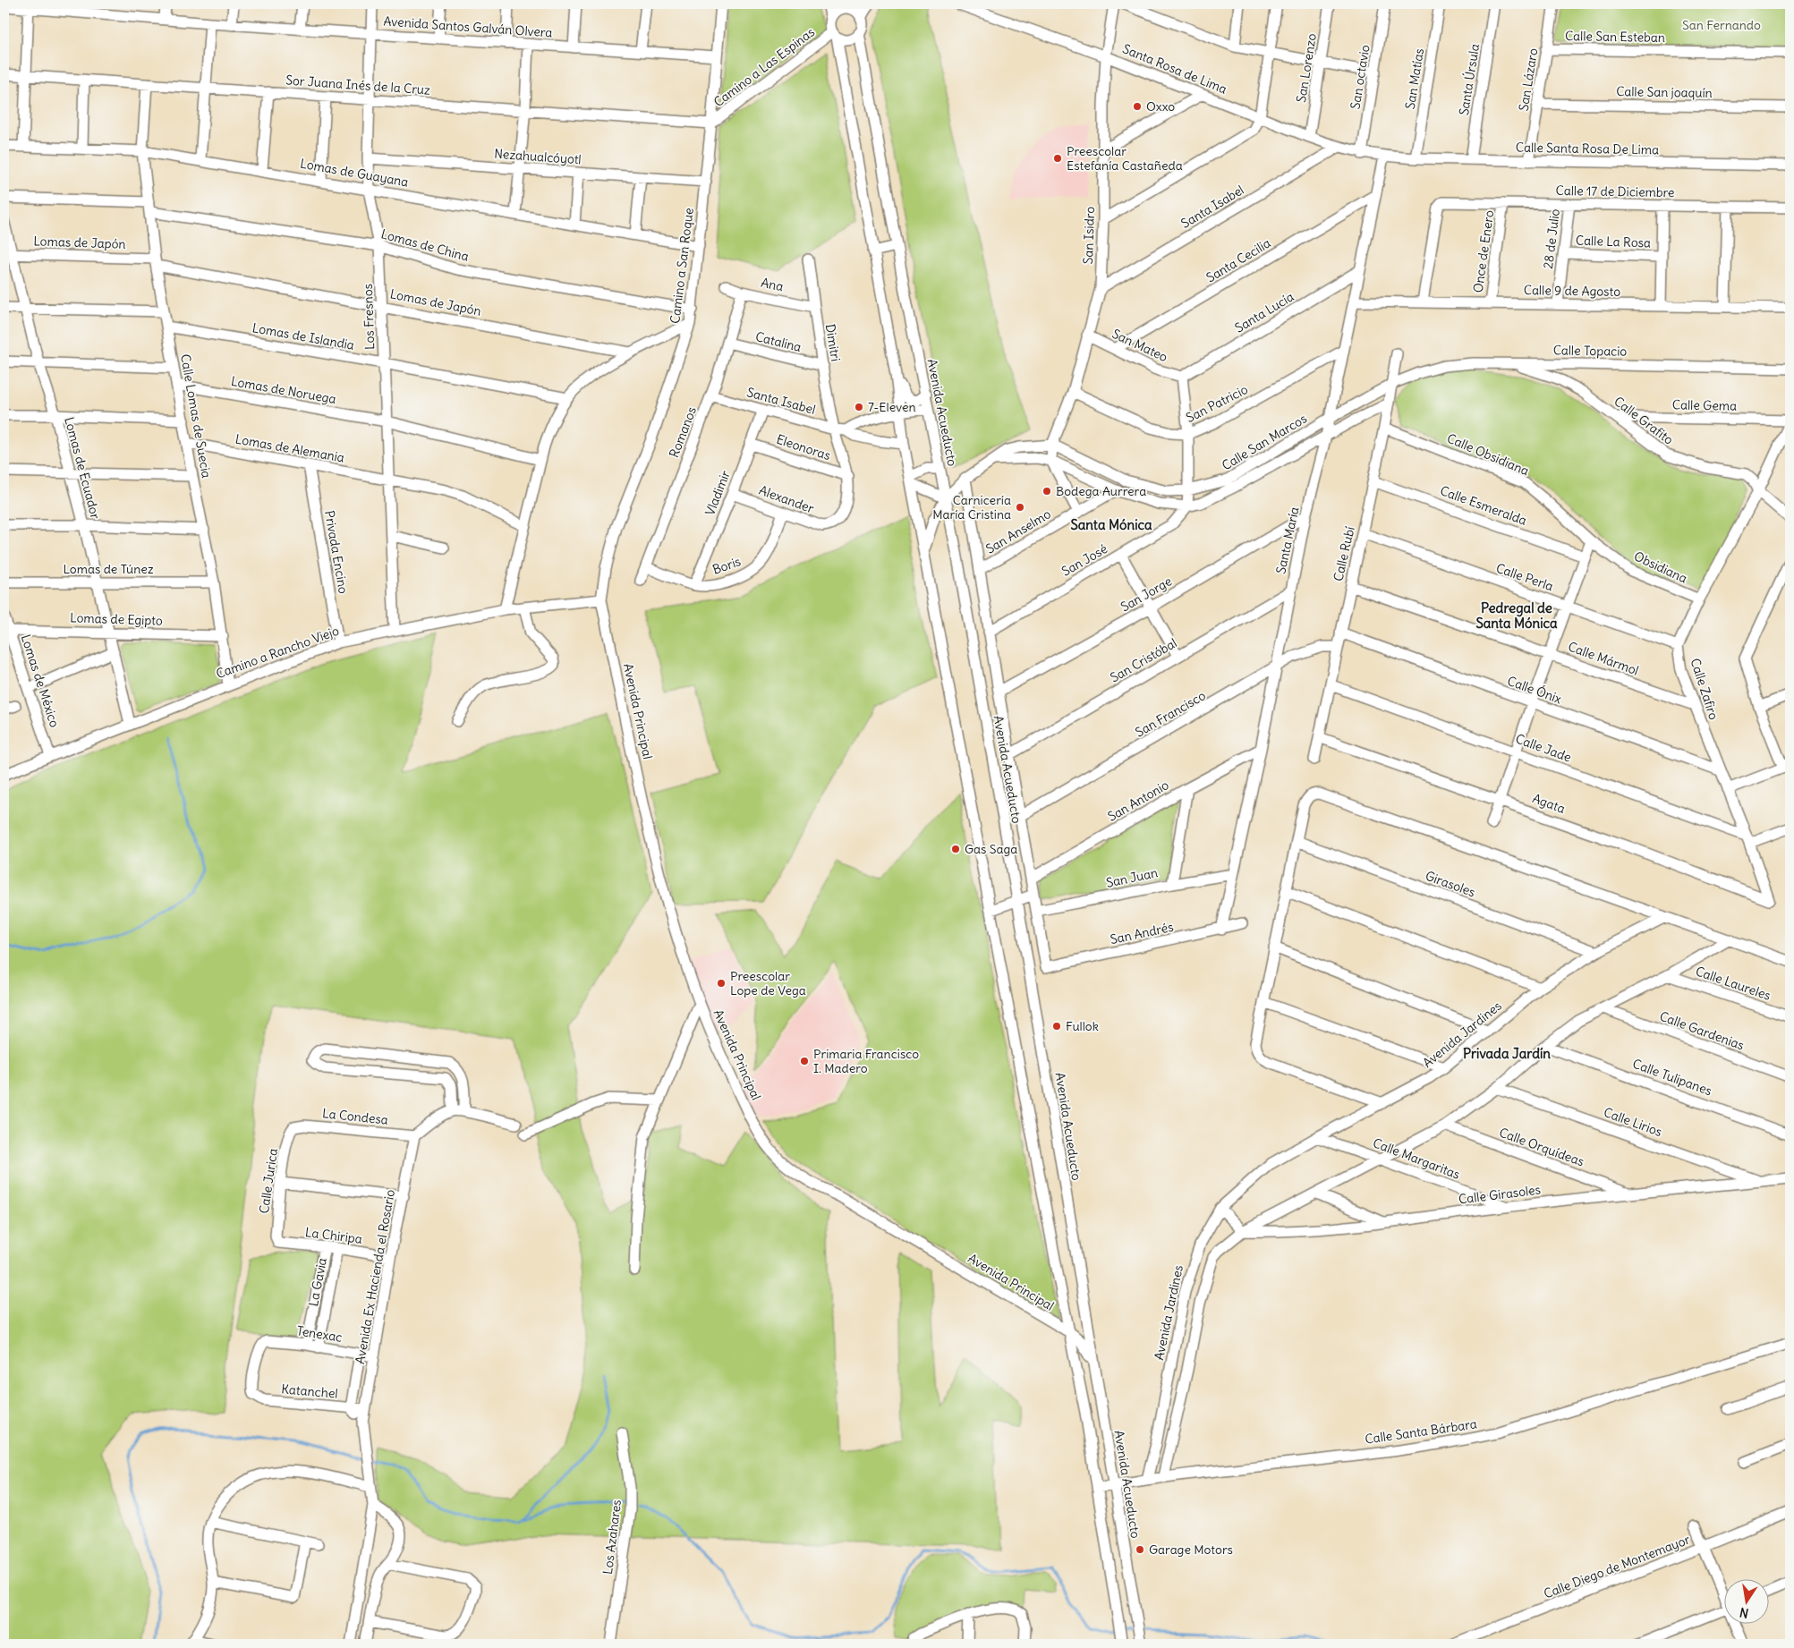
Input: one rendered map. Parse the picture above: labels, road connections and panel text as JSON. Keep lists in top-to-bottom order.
{
  "streets": {
    "street": [
      "Avenida Santos Galván Olvera",
      "Calle San Esteban",
      "Camino a Las Espinas",
      "San Lorenzo",
      "Santa Rosa de Lima",
      "San octavio",
      "San Matías",
      "Santa Úrsula",
      "San Lázaro",
      "Sor Juana Inés de la Cruz",
      "Calle San joaquín",
      "Calle Santa Rosa De Lima",
      "Nezahualcóyotl",
      "Lomas de Guayana",
      "Calle 17 de Diciembre",
      "Santa Isabel",
      "San Isidro",
      "28 de Julio",
      "Calle La Rosa",
      "Lomas de Japón",
      "Lomas de China",
      "Once de Enero",
      "Santa Cecilia",
      "Camino a San Roque",
      "Ana",
      "Calle 9 de Agosto",
      "Santa Lucía",
      "Los Fresnos",
      "Lomas de Islandia",
      "Catalina",
      "Dimitri",
      "San Mateo",
      "Calle Topacio",
      "Lomas de Noruega",
      "San Patricio",
      "Calle Gema",
      "Avenida Acueducto",
      "Calle Lomas de Suecia",
      "Calle Grafito",
      "Romanos",
      "Calle San Marcos",
      "Eleonoras",
      "Lomas de Alemania",
      "Calle Obsidiana",
      "Lomas de Ecuador",
      "Vladimir",
      "Alexander",
      "Calle Esmeralda",
      "San Anselmo",
      "Santa María",
      "Privada Encino",
      "Calle Rubí",
      "San José",
      "Boris",
      "Obsidiana",
      "Lomas de Túnez",
      "Calle Perla",
      "San Jorge",
      "Lomas de Egipto",
      "Camino a Rancho Viejo",
      "Calle Mármol",
      "San Cristóbal",
      "Lomas de México",
      "Calle Zafiro",
      "Calle Ónix",
      "Avenida Principal",
      "San Francisco",
      "Calle Jade",
      "San Antonio",
      "Agata",
      "San Juan",
      "Girasoles",
      "San Andrés",
      "Calle Laureles",
      "Calle Gardenias",
      "Avenida Jardines",
      "Calle Tulipanes",
      "La Condesa",
      "Calle Lirios",
      "Calle Orquídeas",
      "Calle Margaritas",
      "Calle Jurica",
      "Calle Girasoles",
      "La Chiripa",
      "Avenida Ex Hacienda el Rosario",
      "La Gavia",
      "Tenexac",
      "Katanchel",
      "Calle Santa Bárbara",
      "Los Azahares",
      "Calle Diego de Montemayor"
    ]
  },
  "crossings": [
    ["Avenida Santos Galván Olvera", "Camino a San Roque"],
    ["Avenida Santos Galván Olvera", "Los Fresnos"],
    ["Calle San Esteban", "San Lázaro"],
    ["Camino a Las Espinas", "Sor Juana Inés de la Cruz"],
    ["Camino a Las Espinas", "Camino a San Roque"],
    ["Camino a Las Espinas", "Avenida Acueducto"],
    ["San Lorenzo", "Santa Rosa de Lima"],
    ["Santa Rosa de Lima", "San octavio"],
    ["Santa Rosa de Lima", "Calle Santa Rosa De Lima"],
    ["Santa Rosa de Lima", "Santa Isabel"],
    ["Santa Rosa de Lima", "San Isidro"],
    ["Santa Rosa de Lima", "Santa María"],
    ["San Matías", "Calle Santa Rosa De Lima"],
    ["Santa Úrsula", "Calle Santa Rosa De Lima"],
    ["San Lázaro", "Calle San joaquín"],
    ["San Lázaro", "Calle Santa Rosa De Lima"],
    ["Sor Juana Inés de la Cruz", "Camino a San Roque"],
    ["Sor Juana Inés de la Cruz", "Los Fresnos"],
    ["Sor Juana Inés de la Cruz", "Calle Lomas de Suecia"],
    ["Calle Santa Rosa De Lima", "Santa María"],
    ["Nezahualcóyotl", "Camino a San Roque"],
    ["Nezahualcóyotl", "Los Fresnos"],
    ["Lomas de Guayana", "Camino a San Roque"],
    ["Lomas de Guayana", "Los Fresnos"],
    ["Lomas de Guayana", "Calle Lomas de Suecia"],
    ["Calle 17 de Diciembre", "28 de Julio"],
    ["Calle 17 de Diciembre", "Once de Enero"],
    ["Calle 17 de Diciembre", "Calle 9 de Agosto"],
    ["Santa Isabel", "San Isidro"],
    ["Santa Isabel", "Dimitri"],
    ["Santa Isabel", "Romanos"],
    ["Santa Isabel", "Vladimir"],
    ["San Isidro", "San Mateo"],
    ["San Isidro", "San Patricio"],
    ["San Isidro", "Calle San Marcos"],
    ["28 de Julio", "Calle La Rosa"],
    ["28 de Julio", "Calle 9 de Agosto"],
    ["Lomas de Japón", "Los Fresnos"],
    ["Lomas de Japón", "Calle Lomas de Suecia"],
    ["Lomas de Japón", "Lomas de Ecuador"],
    ["Lomas de China", "Camino a San Roque"],
    ["Lomas de China", "Los Fresnos"],
    ["Lomas de China", "Calle Lomas de Suecia"],
    ["Once de Enero", "Calle 9 de Agosto"],
    ["Santa Cecilia", "San Mateo"],
    ["Santa Cecilia", "Santa María"],
    ["Camino a San Roque", "Camino a Rancho Viejo"],
    ["Camino a San Roque", "Avenida Principal"],
    ["Ana", "Dimitri"],
    ["Ana", "Romanos"],
    ["Calle 9 de Agosto", "Santa María"],
    ["Santa Lucía", "San Mateo"],
    ["Santa Lucía", "Santa María"],
    ["Los Fresnos", "Lomas de Islandia"],
    ["Los Fresnos", "Lomas de Noruega"],
    ["Los Fresnos", "Lomas de Alemania"],
    ["Los Fresnos", "Camino a Rancho Viejo"],
    ["Lomas de Islandia", "Calle Lomas de Suecia"],
    ["Catalina", "Dimitri"],
    ["Catalina", "Romanos"],
    ["Dimitri", "Eleonoras"],
    ["Dimitri", "Alexander"],
    ["Calle Topacio", "Calle Grafito"],
    ["Calle Topacio", "Calle San Marcos"],
    ["Calle Topacio", "Calle Rubí"],
    ["Lomas de Noruega", "Calle Lomas de Suecia"],
    ["San Patricio", "Santa María"],
    ["Calle Gema", "Calle Grafito"],
    ["Calle Gema", "Calle Zafiro"],
    ["Avenida Acueducto", "Avenida Principal"],
    ["Avenida Acueducto", "Calle Santa Bárbara"],
    ["Calle Lomas de Suecia", "Lomas de Alemania"],
    ["Calle Lomas de Suecia", "Lomas de Túnez"],
    ["Calle Lomas de Suecia", "Lomas de Egipto"],
    ["Calle Lomas de Suecia", "Camino a Rancho Viejo"],
    ["Calle Grafito", "Calle Zafiro"],
    ["Romanos", "Boris"],
    ["Calle San Marcos", "San Anselmo"],
    ["Calle San Marcos", "Santa María"],
    ["Calle San Marcos", "Calle Rubí"],
    ["Calle San Marcos", "San José"],
    ["Eleonoras", "Vladimir"],
    ["Eleonoras", "Alexander"],
    ["Lomas de Alemania", "Privada Encino"],
    ["Calle Obsidiana", "Calle Rubí"],
    ["Calle Obsidiana", "Obsidiana"],
    ["Lomas de Ecuador", "Lomas de Túnez"],
    ["Lomas de Ecuador", "Lomas de Egipto"],
    ["Lomas de Ecuador", "Camino a Rancho Viejo"],
    ["Vladimir", "Alexander"],
    ["Vladimir", "Boris"],
    ["Alexander", "Boris"],
    ["Calle Esmeralda", "Calle Rubí"],
    ["Santa María", "San Jorge"],
    ["Santa María", "San Cristóbal"],
    ["Santa María", "San Francisco"],
    ["Santa María", "San Antonio"],
    ["Santa María", "San Juan"],
    ["Santa María", "San Andrés"],
    ["Privada Encino", "Camino a Rancho Viejo"],
    ["Calle Rubí", "Calle Perla"],
    ["Calle Rubí", "Calle Mármol"],
    ["Calle Rubí", "Calle Ónix"],
    ["Calle Rubí", "San Francisco"],
    ["Calle Rubí", "Calle Jade"],
    ["Calle Rubí", "Agata"],
    ["Obsidiana", "Calle Zafiro"],
    ["Calle Perla", "Calle Zafiro"],
    ["Lomas de Egipto", "Lomas de México"],
    ["Camino a Rancho Viejo", "Lomas de México"],
    ["Camino a Rancho Viejo", "Avenida Principal"],
    ["Calle Mármol", "Calle Zafiro"],
    ["Calle Zafiro", "Calle Ónix"],
    ["Calle Zafiro", "Calle Jade"],
    ["Calle Zafiro", "Agata"],
    ["San Juan", "San Andrés"],
    ["Girasoles", "Avenida Jardines"],
    ["Avenida Jardines", "Calle Margaritas"],
    ["Avenida Jardines", "Calle Santa Bárbara"],
    ["La Condesa", "Calle Jurica"],
    ["La Condesa", "Avenida Ex Hacienda el Rosario"],
    ["Calle Lirios", "Calle Girasoles"],
    ["Calle Orquídeas", "Calle Girasoles"],
    ["Calle Margaritas", "Calle Girasoles"],
    ["Calle Jurica", "La Chiripa"],
    ["La Chiripa", "Avenida Ex Hacienda el Rosario"],
    ["La Chiripa", "La Gavia"],
    ["Avenida Ex Hacienda el Rosario", "Tenexac"],
    ["Avenida Ex Hacienda el Rosario", "Katanchel"],
    ["La Gavia", "Tenexac"],
    ["Tenexac", "Katanchel"]
  ],
  "districts": ["Santa Mónica", "Pedregal de Santa Mónica", "Privada Jardín"],
  "parks": ["San Fernando"],
  "places": [
    "Oxxo",
    "Preescolar Estefanía Castañeda",
    "7-Eleven",
    "Bodega Aurrera",
    "Carnicería María Cristina",
    "Gas Saga",
    "Preescolar Lope de Vega",
    "Fullok",
    "Primaria Francisco I. Madero",
    "Garage Motors"
  ],
  "north": "bottom"
}
